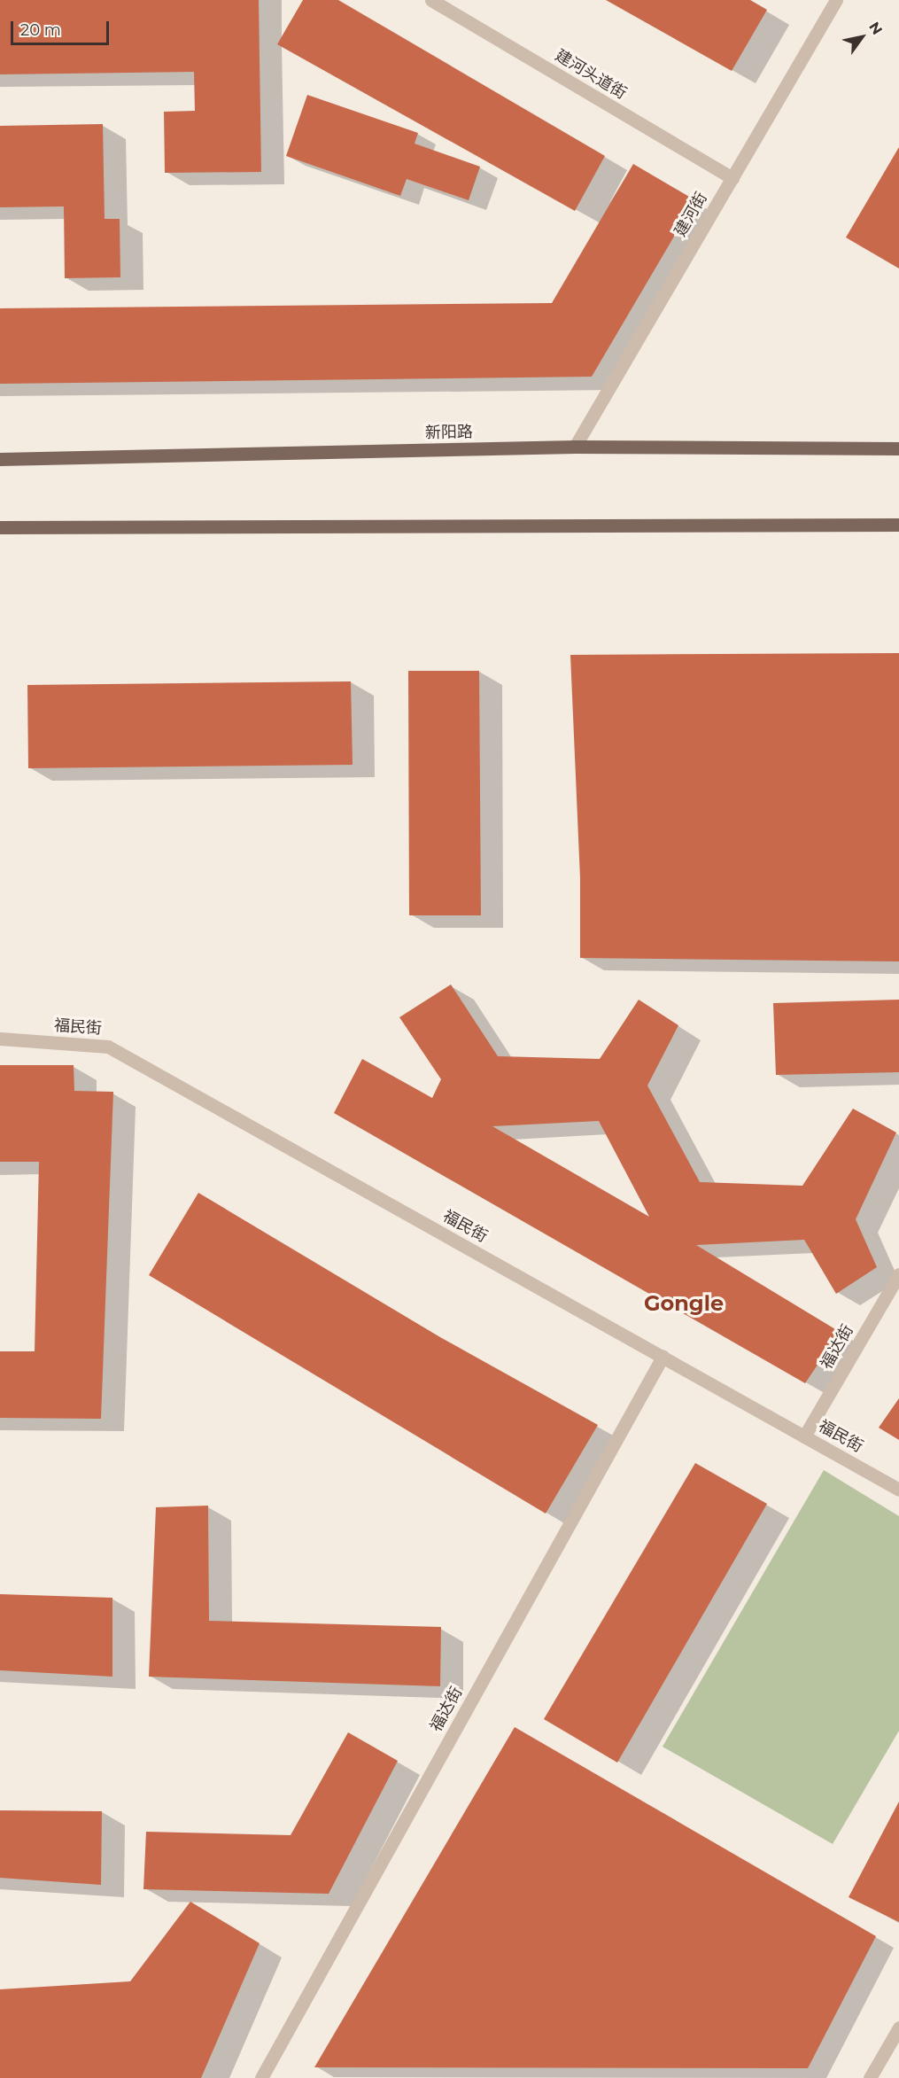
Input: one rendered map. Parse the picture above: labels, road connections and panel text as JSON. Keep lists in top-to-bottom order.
{
  "streets": {
    "main road": ["新阳路"],
    "street": [
      "建河头道街",
      "建河街",
      "福民街",
      "福达街"
    ]
  },
  "crossings": [
    ["建河头道街", "建河街"],
    ["建河街", "新阳路"],
    ["福民街", "福达街"]
  ],
  "districts": ["Gongle"],
  "scale_bar": "20 m",
  "north": "top right"
}
